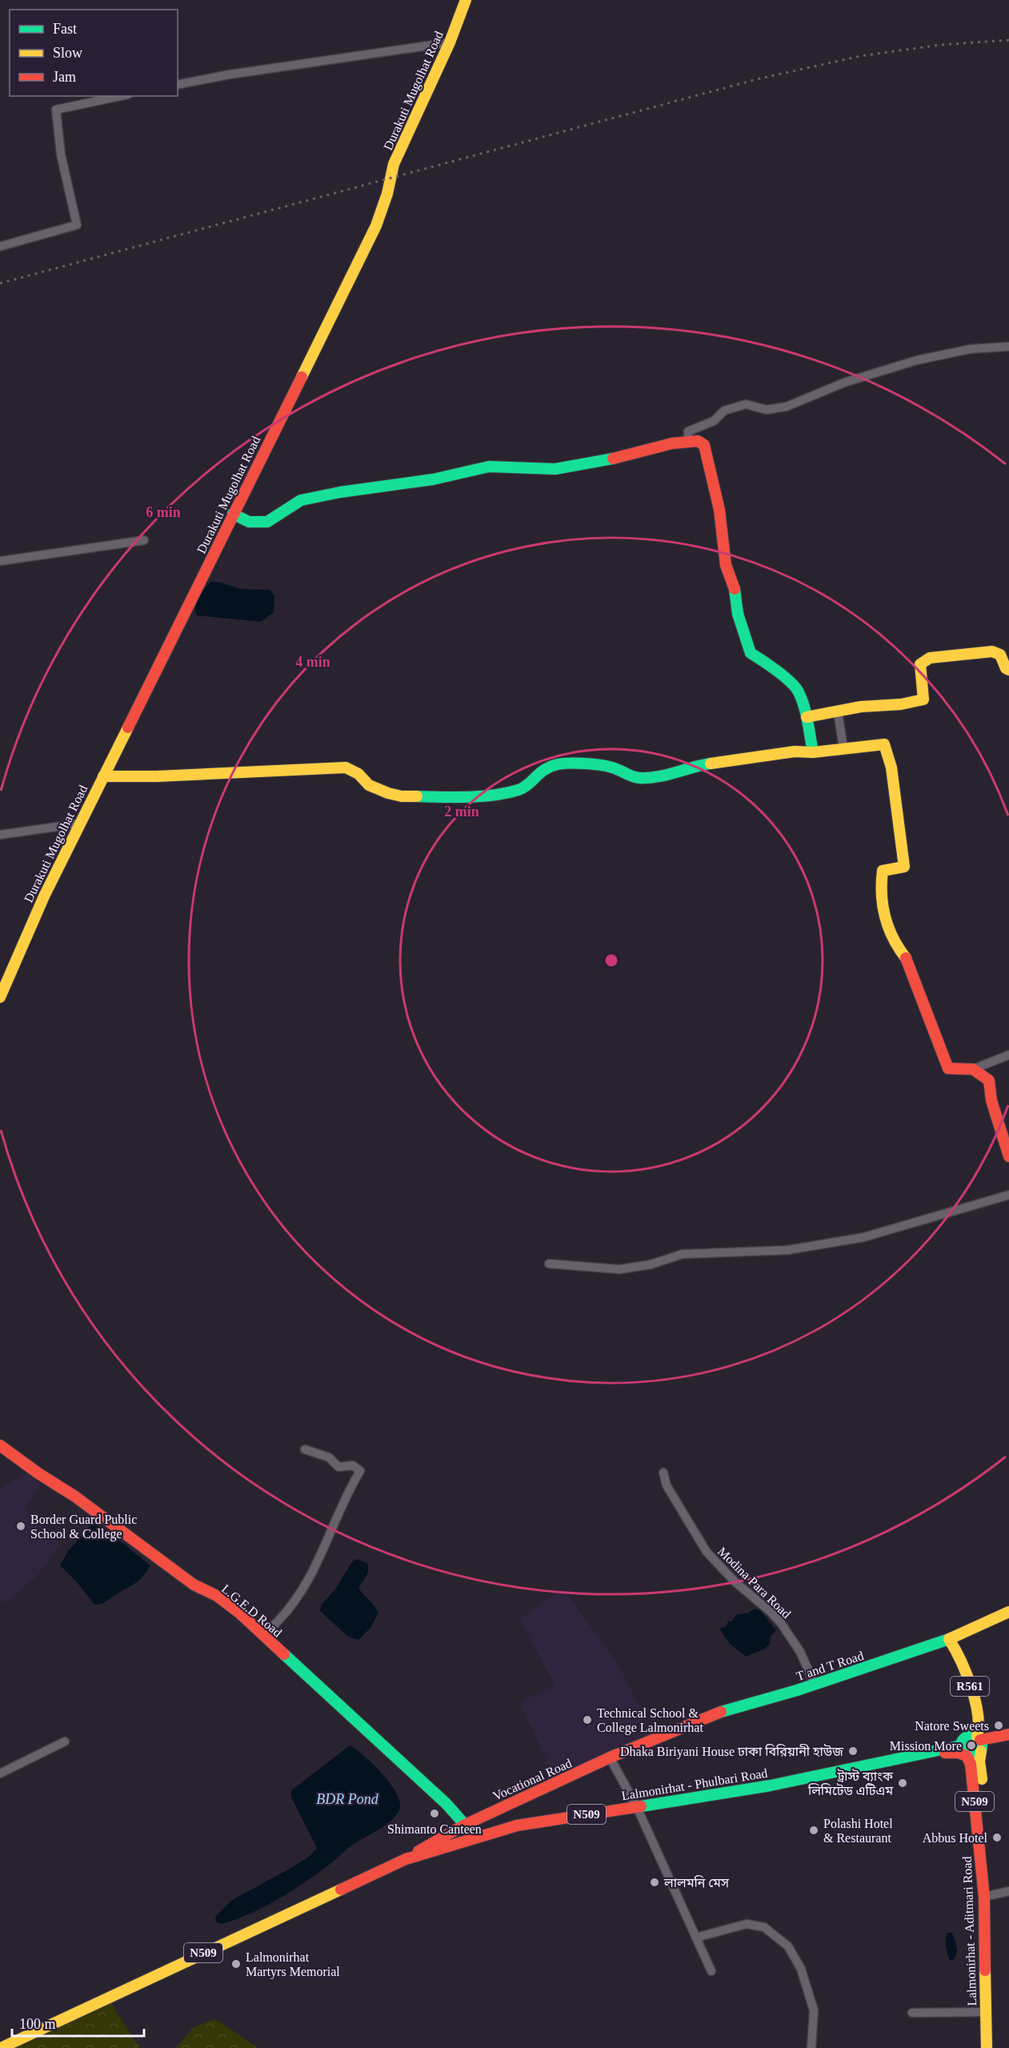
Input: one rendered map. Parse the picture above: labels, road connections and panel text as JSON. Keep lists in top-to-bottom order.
{
  "streets": {
    "main road": [
      "Durakuti Mugolhat Road",
      "L.G.E.D Road",
      "T and T Road",
      "R561",
      "Vocational Road",
      "Lalmonirhat - Phulbari Road",
      "N509",
      "Lalmonirhat - Aditmari Road"
    ],
    "street": ["Modina Para Road"]
  },
  "crossings": [
    ["Modina Para Road", "T and T Road"],
    ["L.G.E.D Road", "Vocational Road"],
    ["L.G.E.D Road", "Lalmonirhat - Phulbari Road"],
    ["T and T Road", "R561"],
    ["T and T Road", "Vocational Road"],
    ["R561", "Lalmonirhat - Phulbari Road"],
    ["R561", "N509"],
    ["R561", "Lalmonirhat - Aditmari Road"],
    ["Vocational Road", "Lalmonirhat - Phulbari Road"],
    ["Vocational Road", "N509"],
    ["Lalmonirhat - Phulbari Road", "N509"],
    ["Lalmonirhat - Phulbari Road", "Lalmonirhat - Aditmari Road"],
    ["N509", "Lalmonirhat - Aditmari Road"]
  ],
  "water": ["BDR Pond"],
  "places": [
    "Border Guard Public School & College",
    "Technical School & College Lalmonirhat",
    "Natore Sweets",
    "Mission More",
    "Dhaka Biriyani House ঢাকা বিরিয়ানী হাউজ",
    "ট্রাস্ট ব্যাংক লিমিটেড এটিএম",
    "Shimanto Canteen",
    "Polashi Hotel & Restaurant",
    "Abbus Hotel",
    "লালমনি মেস",
    "Lalmonirhat Martyrs Memorial"
  ],
  "legend": ["Fast", "Slow", "Jam"],
  "scale_bar": "100 m",
  "rings": ["6 min", "4 min", "2 min"]
}
